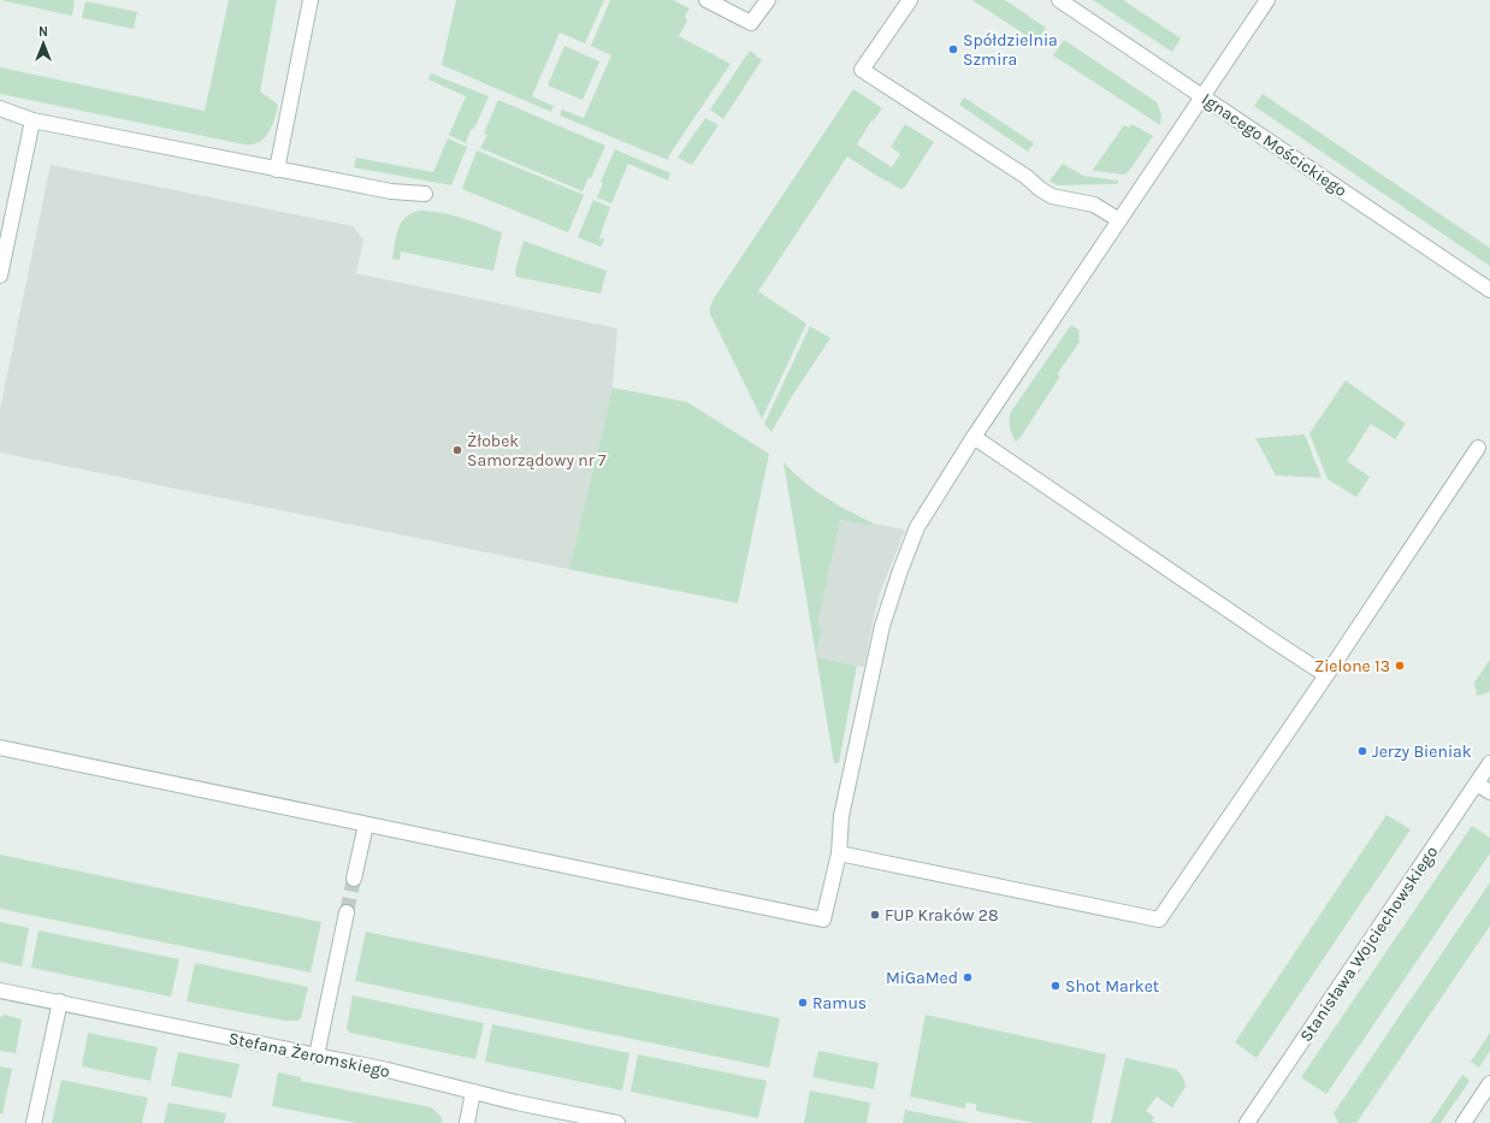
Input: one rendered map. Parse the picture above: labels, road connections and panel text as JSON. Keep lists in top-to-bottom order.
{
  "streets": {
    "street": ["Ignacego Mościckiego", "Stanisława Wojciechowskiego", "Stefana Żeromskiego"]
  },
  "places": [
    "Spółdzielnia Szmira",
    "Żłobek Samorządowy nr 7",
    "Zielone 13",
    "Jerzy Bieniak",
    "FUP Kraków 28",
    "MiGaMed",
    "Shot Market",
    "Ramus"
  ],
  "north": "top"
}
